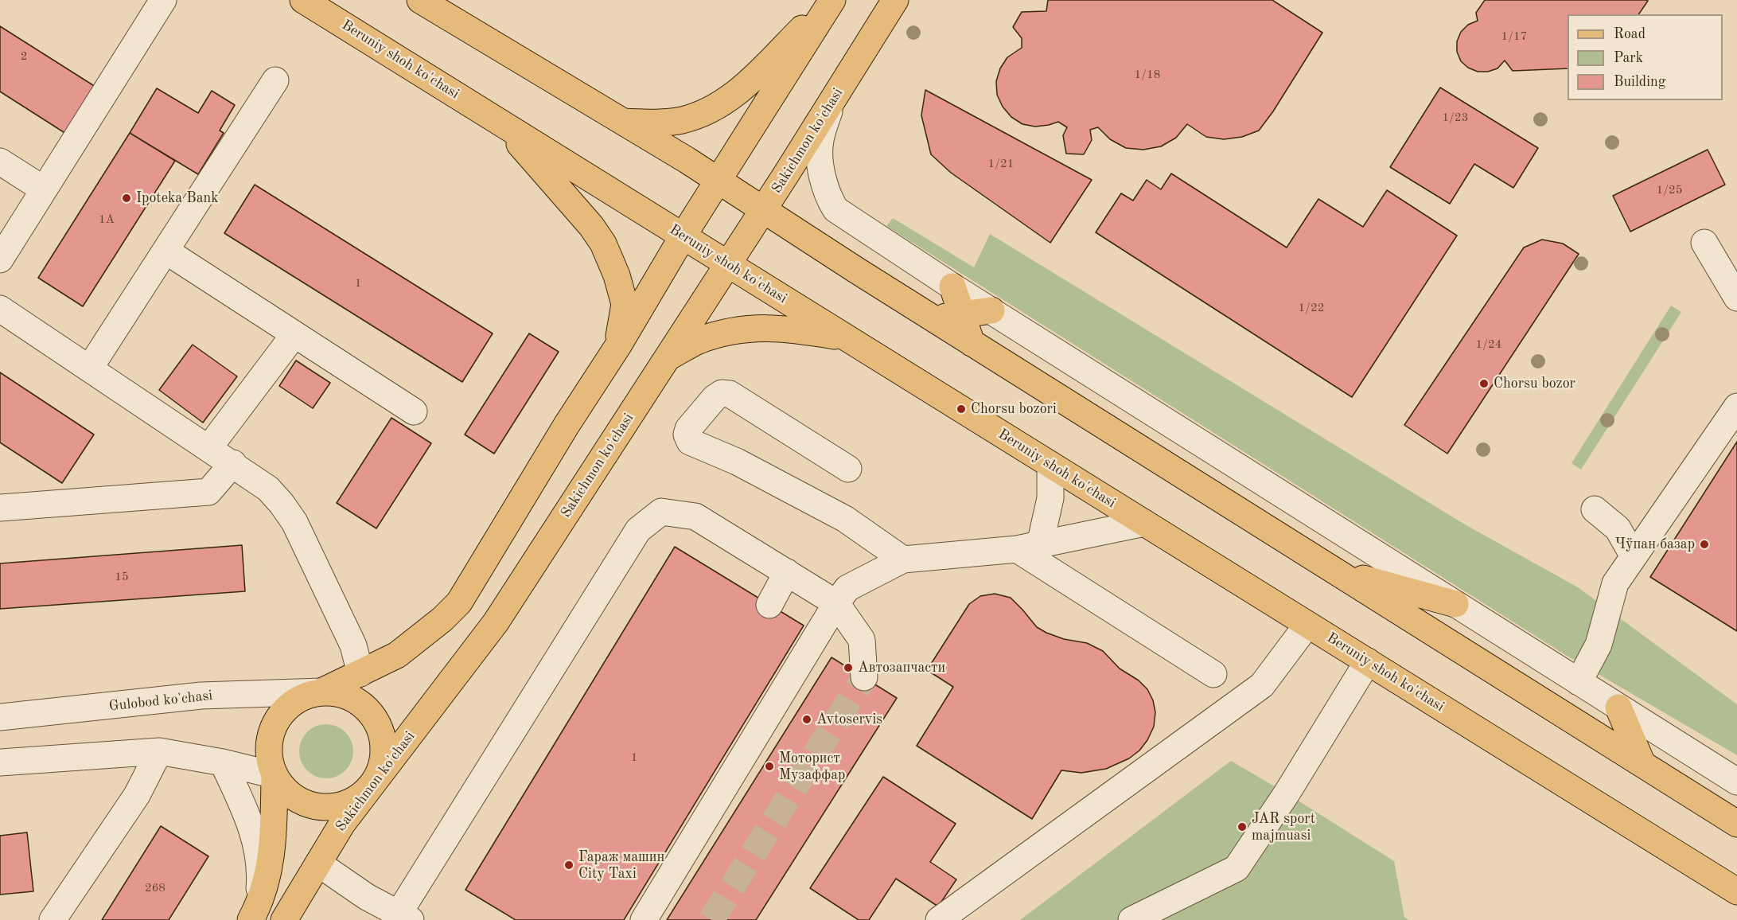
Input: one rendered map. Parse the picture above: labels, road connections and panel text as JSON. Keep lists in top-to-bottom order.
{
  "streets": {
    "main road": ["Beruniy shoh ko'chasi", "Sakichmon ko'chasi"],
    "street": ["Gulobod ko'chasi"]
  },
  "crossings": [
    ["Beruniy shoh ko'chasi", "Sakichmon ko'chasi"],
    ["Sakichmon ko'chasi", "Gulobod ko'chasi"]
  ],
  "places": [
    "Ipoteka Bank",
    "Chorsu bozor",
    "Chorsu bozori",
    "Чўпан базар",
    "Автозапчасти",
    "Avtoservis",
    "Моторист Музаффар",
    "JAR sport majmuasi",
    "Гараж машин City Taxi"
  ],
  "house_numbers": [
    "1/17",
    "2",
    "1/18",
    "1/23",
    "1/21",
    "1/25",
    "1A",
    "1",
    "1/22",
    "1/24",
    "15",
    "1",
    "268"
  ],
  "legend": ["Road", "Park", "Building"]
}
